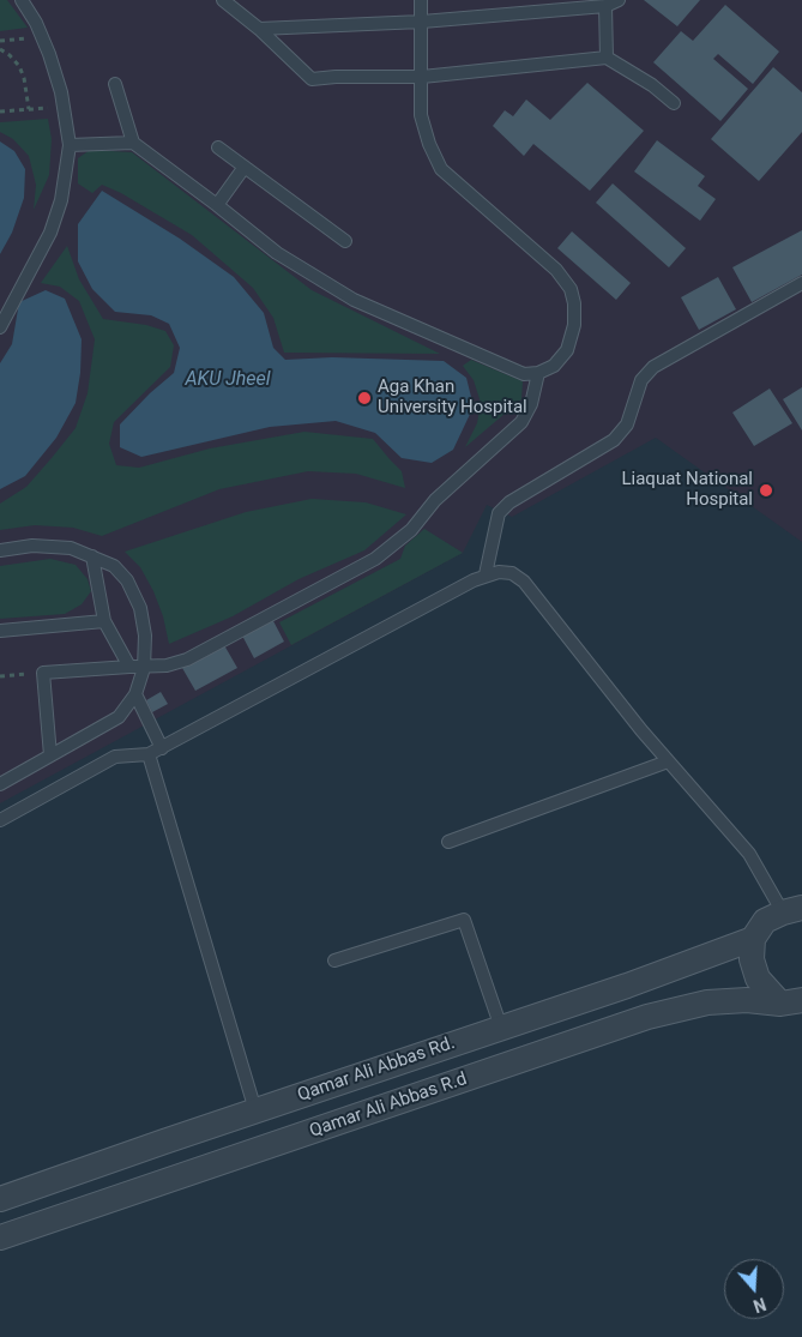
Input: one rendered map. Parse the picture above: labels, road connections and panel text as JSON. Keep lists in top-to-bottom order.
{
  "streets": {
    "street": ["Qamar Ali Abbas Rd.", "Qamar Ali Abbas R.d"]
  },
  "water": ["AKU Jheel"],
  "places": ["Aga Khan University Hospital", "Liaquat National Hospital"],
  "north": "bottom"
}
